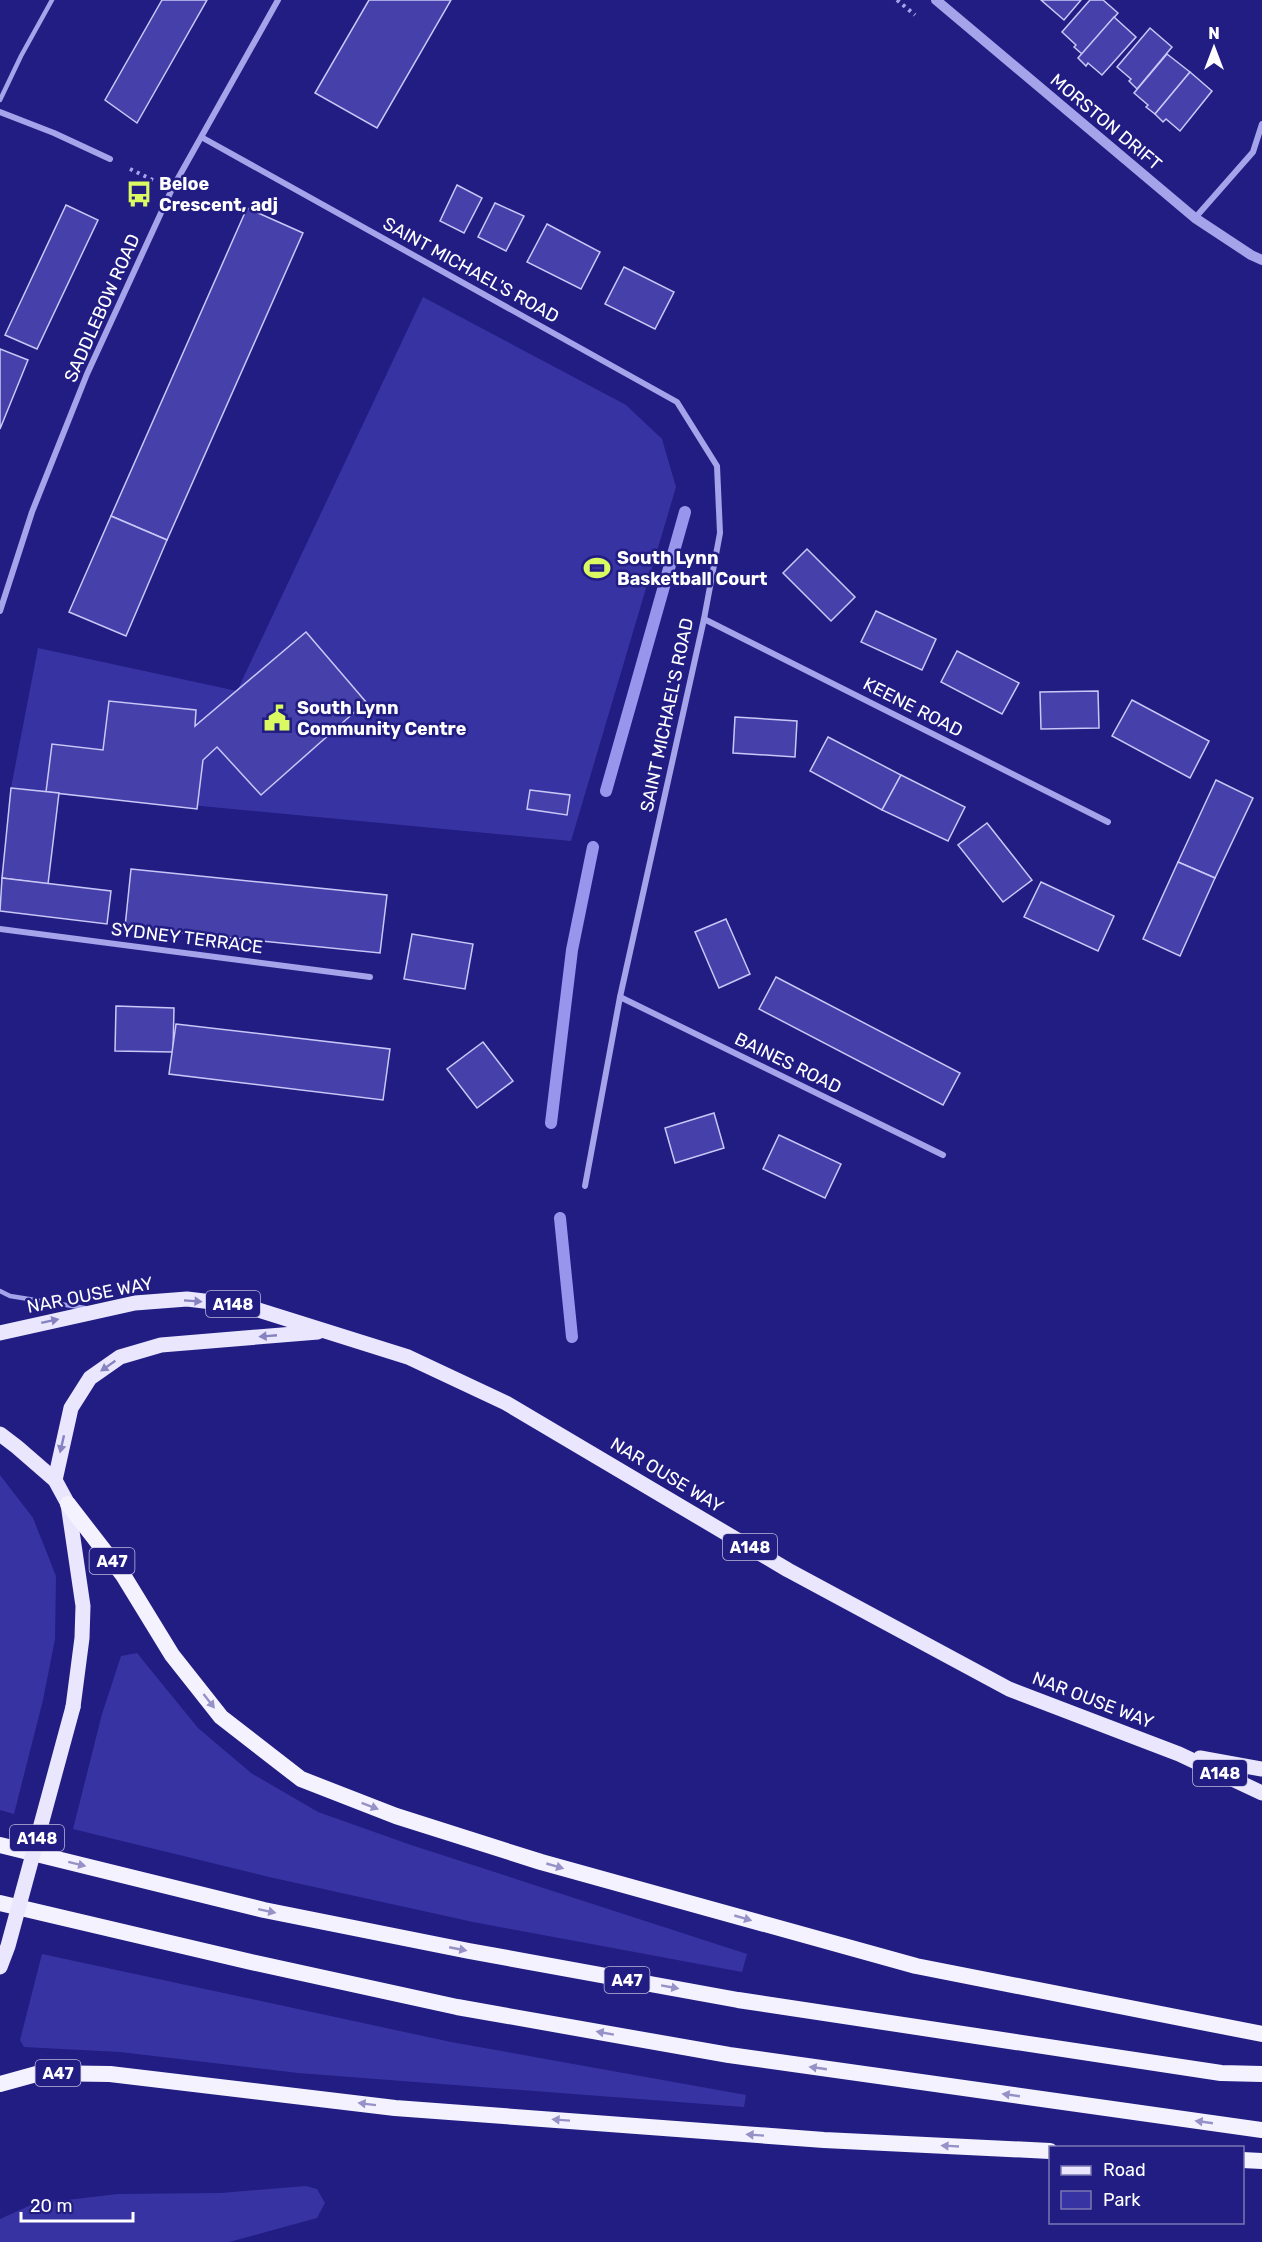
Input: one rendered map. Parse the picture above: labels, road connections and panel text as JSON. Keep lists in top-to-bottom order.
{
  "streets": {
    "highway": ["A47"],
    "main road": ["NAR OUSE WAY", "A148"],
    "street": [
      "MORSTON DRIFT",
      "SAINT MICHAEL'S ROAD",
      "SADDLEBOW ROAD",
      "KEENE ROAD",
      "SYDNEY TERRACE",
      "BAINES ROAD"
    ]
  },
  "crossings": [
    ["SAINT MICHAEL'S ROAD", "SADDLEBOW ROAD"],
    ["SAINT MICHAEL'S ROAD", "KEENE ROAD"],
    ["SAINT MICHAEL'S ROAD", "BAINES ROAD"],
    ["NAR OUSE WAY", "A148"],
    ["A148", "A47"]
  ],
  "places": {
    "bus stop": ["Beloe Crescent, adj"],
    "sports": ["South Lynn Basketball Court"],
    "public building": ["South Lynn Community Centre"]
  },
  "legend": ["Road", "Park"],
  "scale_bar": "20 m",
  "north": "top"
}
